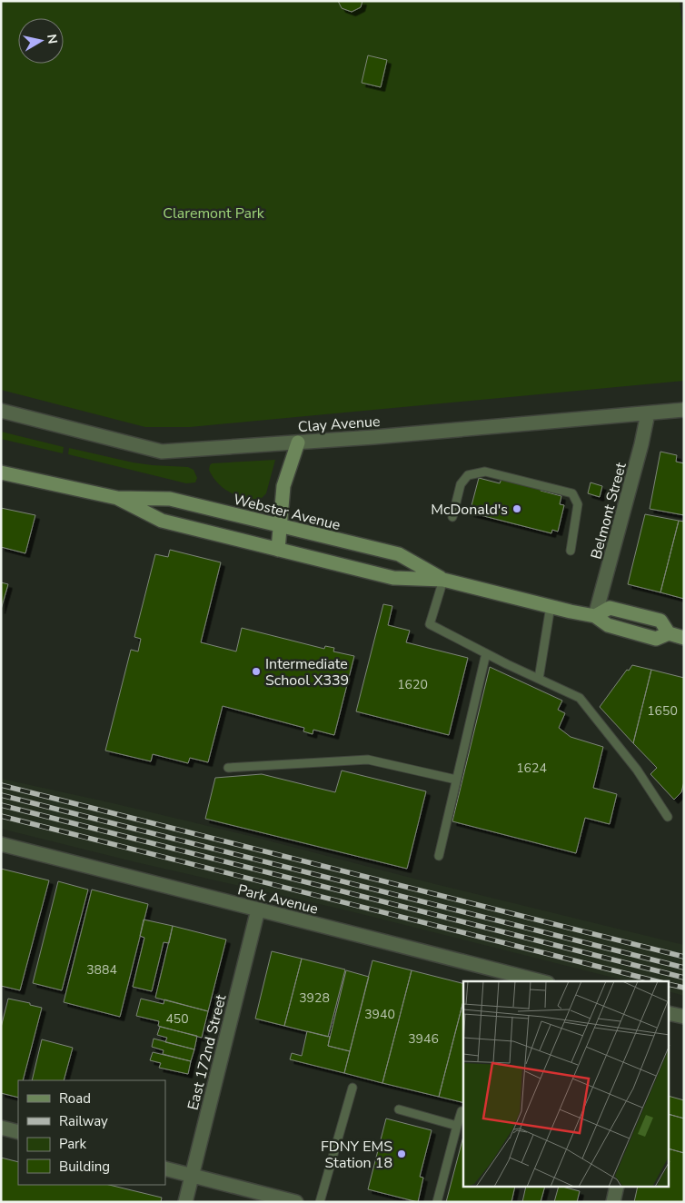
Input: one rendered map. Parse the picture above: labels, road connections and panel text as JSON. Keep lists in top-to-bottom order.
{
  "streets": {
    "main road": ["Webster Avenue"],
    "street": [
      "Clay Avenue",
      "Belmont Street",
      "Park Avenue",
      "East 172nd Street"
    ]
  },
  "crossings": [
    ["Clay Avenue", "Belmont Street"],
    ["Belmont Street", "Webster Avenue"],
    ["Park Avenue", "East 172nd Street"]
  ],
  "parks": ["Claremont Park"],
  "places": ["McDonald's", "Intermediate School X339", "FDNY EMS Station 18"],
  "house_numbers": [
    "1620",
    "1650",
    "1624",
    "3884",
    "3928",
    "3940",
    "450",
    "3946"
  ],
  "legend": [
    "Road",
    "Railway",
    "Park",
    "Building"
  ],
  "north": "right"
}
